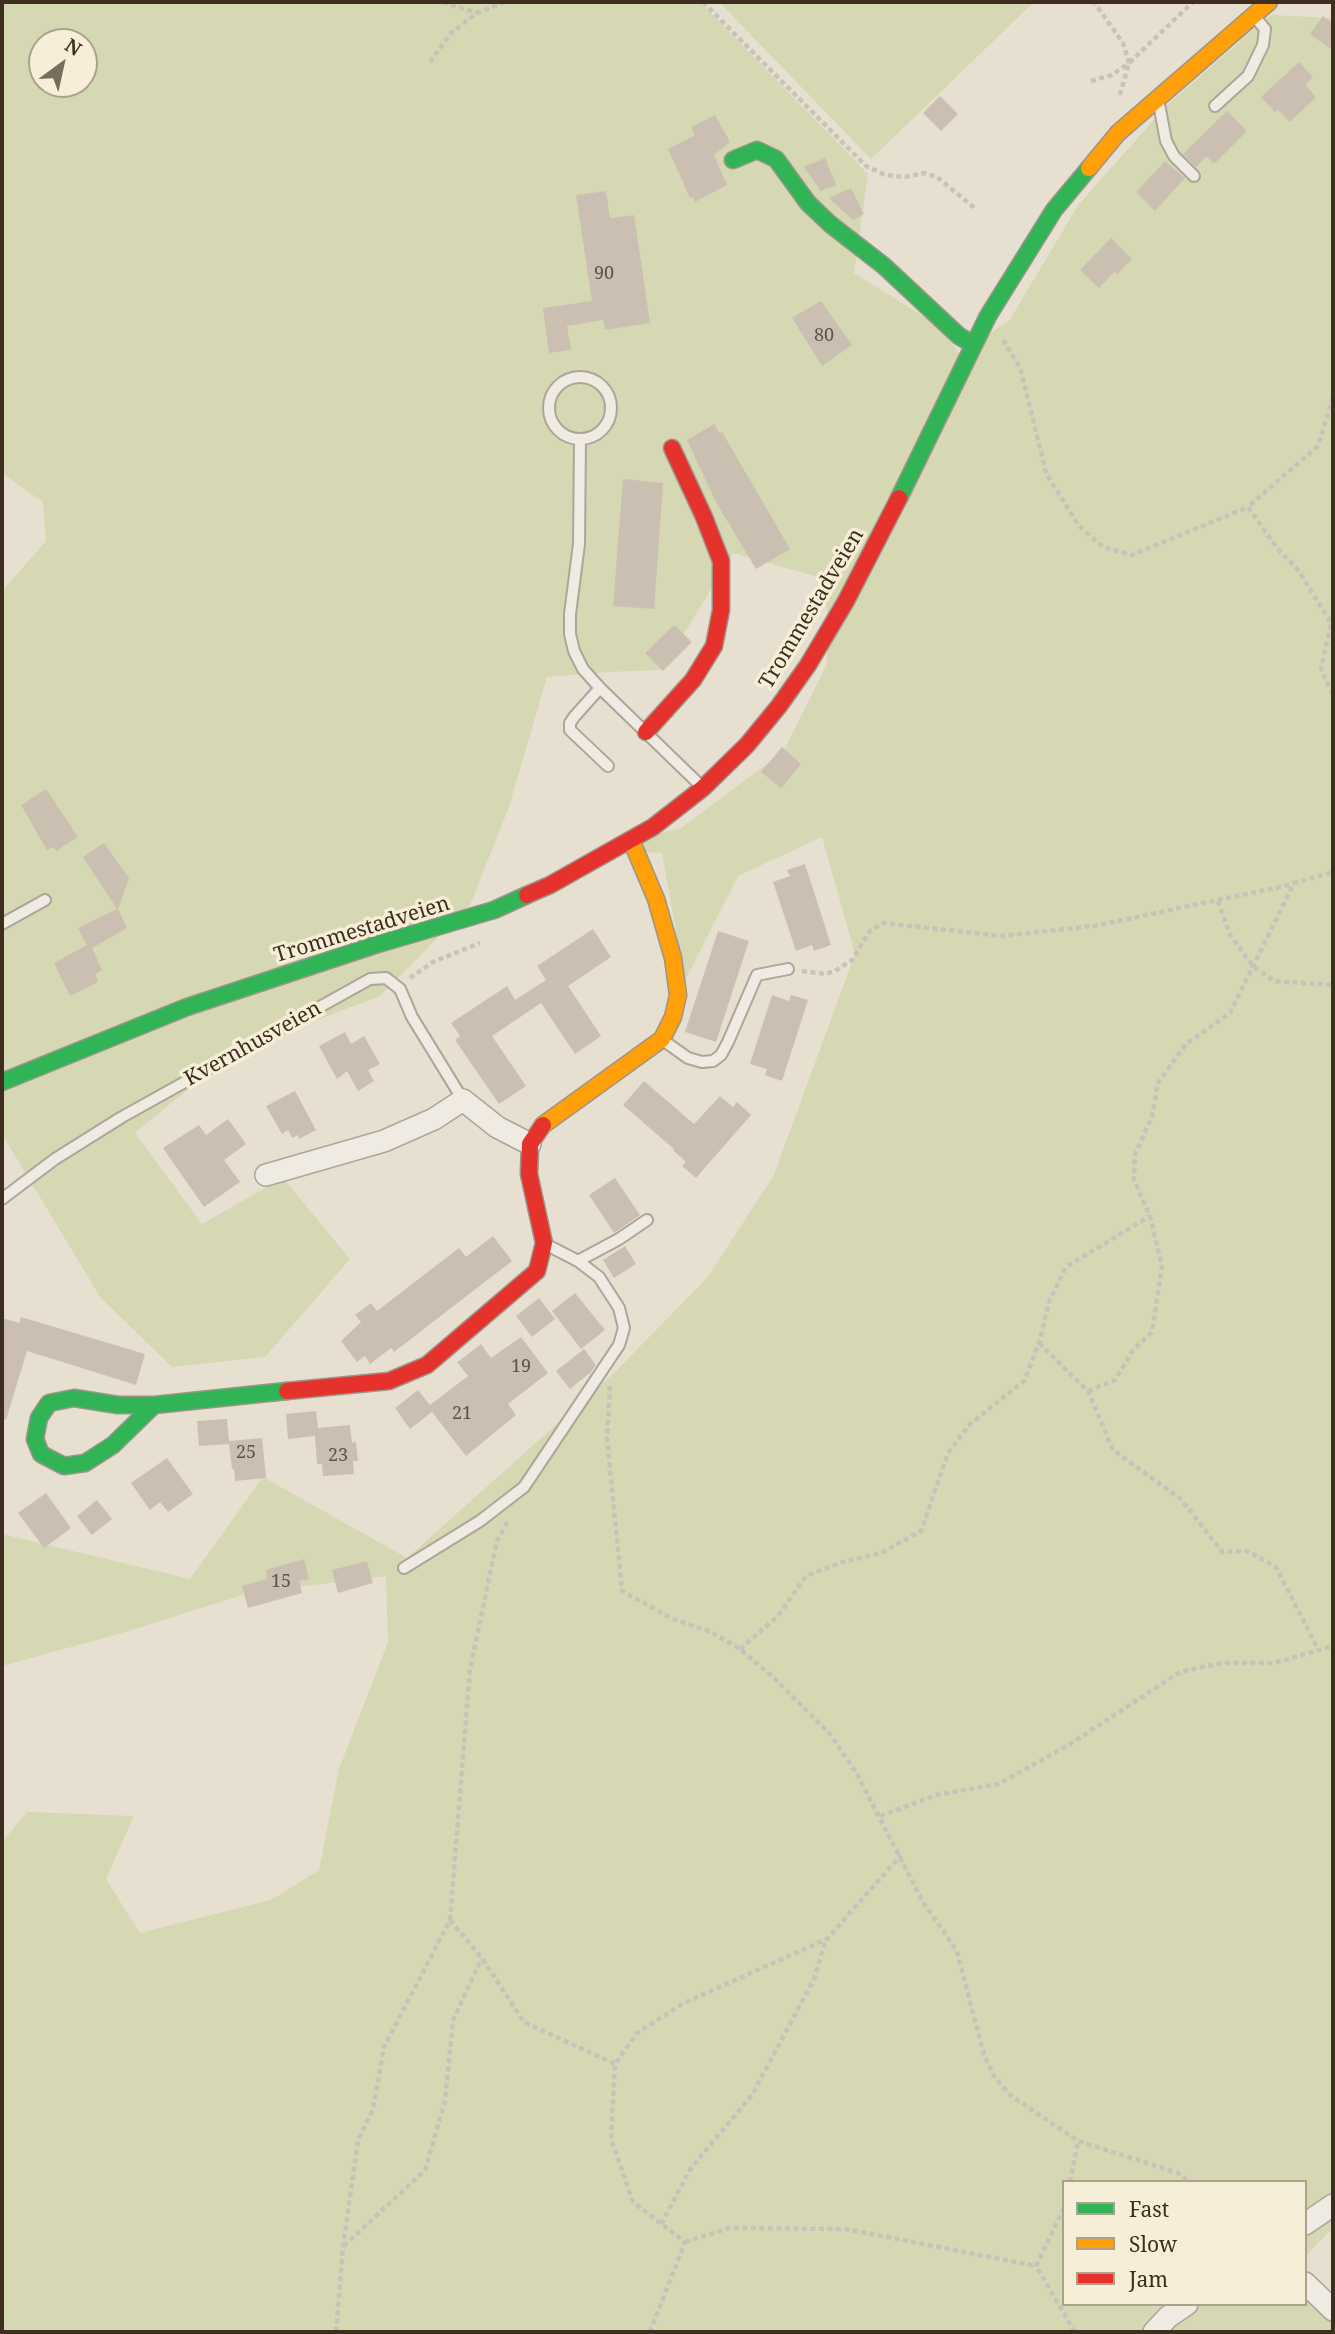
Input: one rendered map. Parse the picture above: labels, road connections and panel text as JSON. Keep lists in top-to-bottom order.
{
  "streets": {
    "street": ["Trommestadveien"],
    "lane": ["Kvernhusveien"]
  },
  "house_numbers": [
    "90",
    "80",
    "19",
    "21",
    "25",
    "23",
    "15"
  ],
  "legend": ["Fast", "Slow", "Jam"],
  "north": "top right"
}
